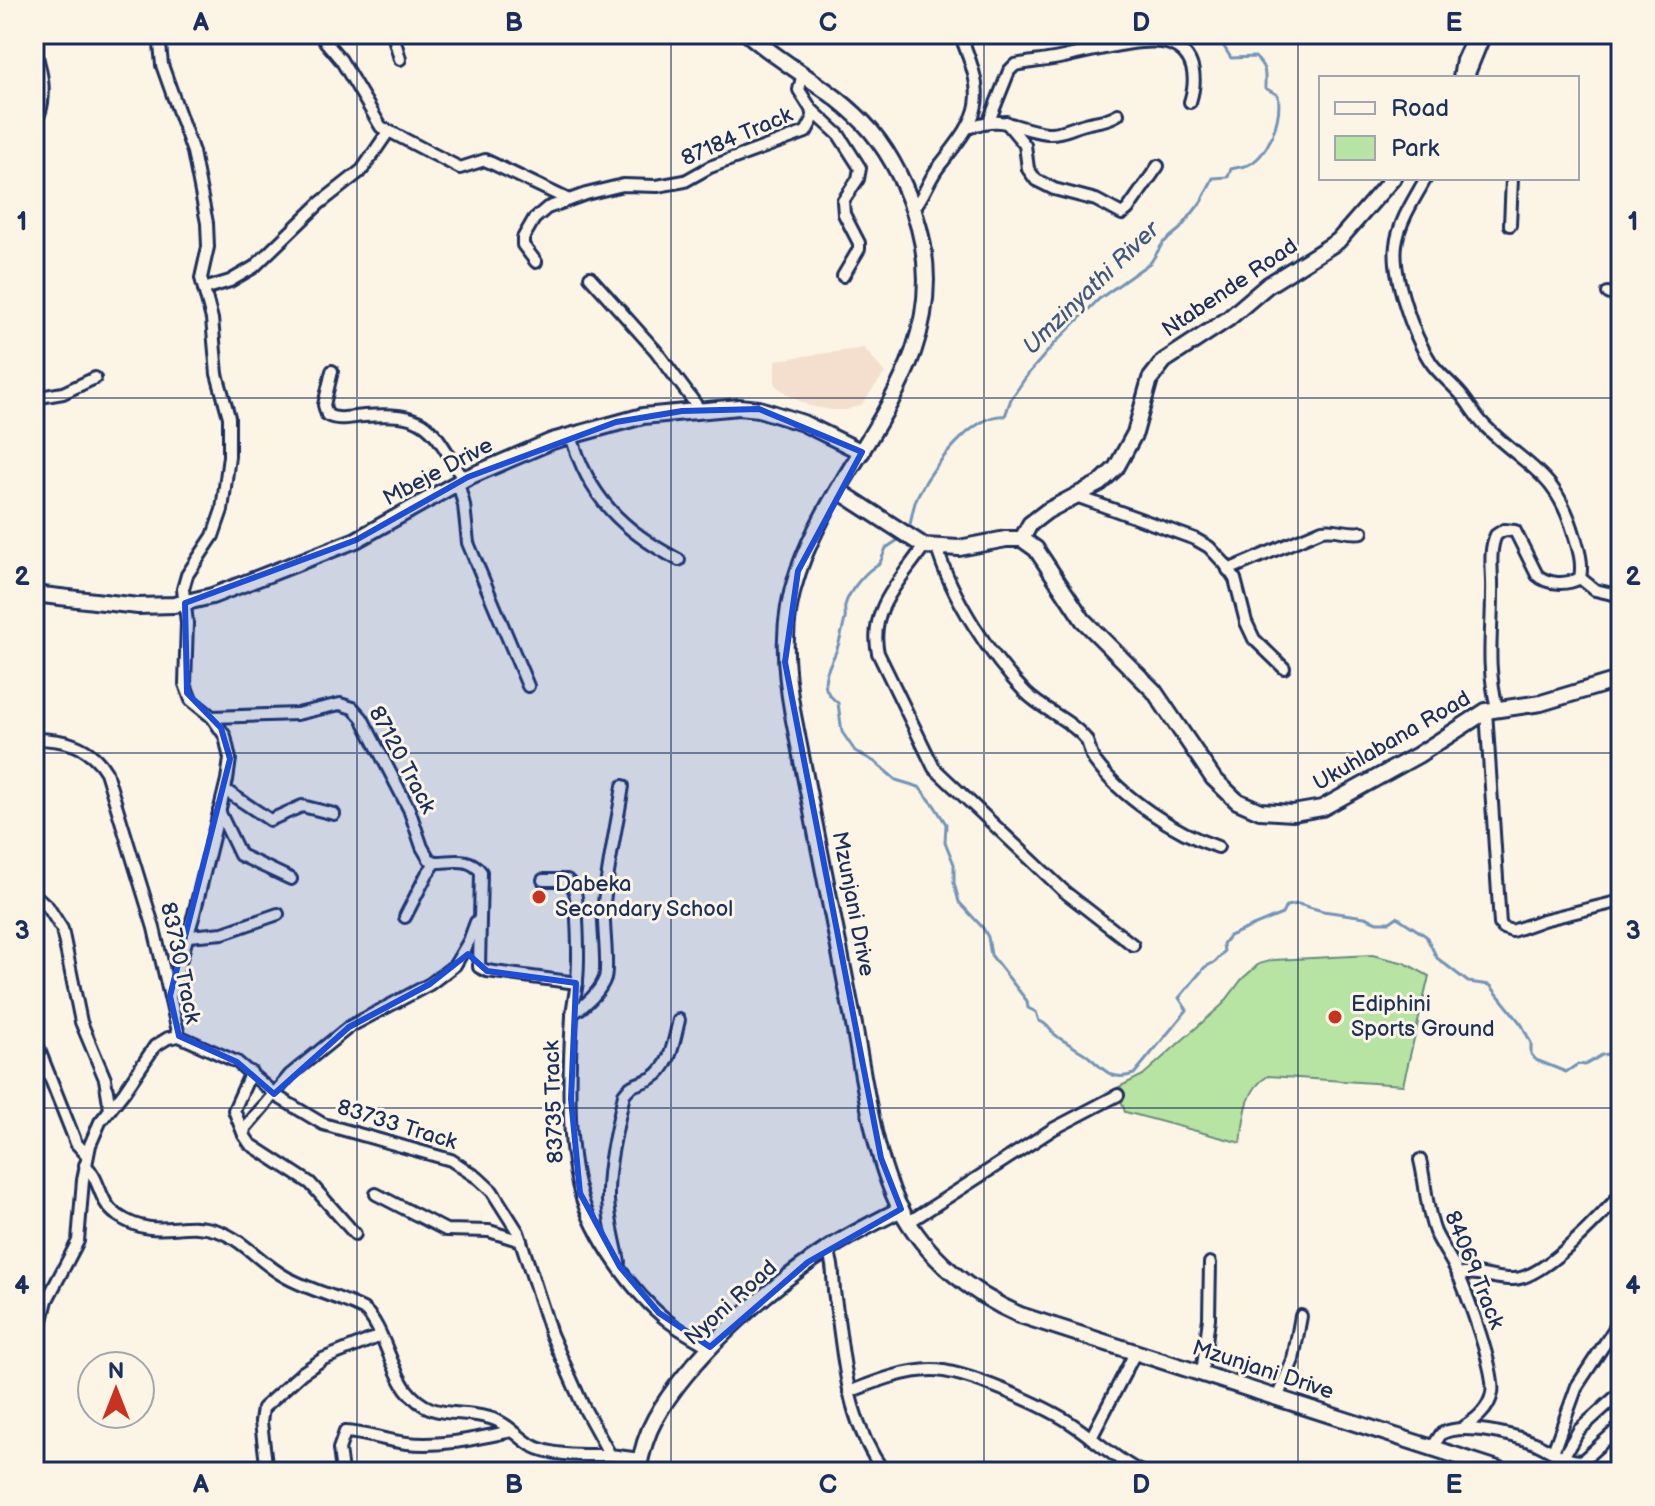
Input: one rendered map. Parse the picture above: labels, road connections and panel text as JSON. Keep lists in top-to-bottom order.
{
  "streets": {
    "street": [
      "87184 Track",
      "Ntabende Road",
      "Mbeje Drive",
      "Ukuhlabana Road",
      "87120 Track",
      "Mzunjani Drive",
      "83730 Track",
      "83735 Track",
      "83733 Track",
      "84069 Track",
      "Nyoni Road"
    ]
  },
  "crossings": [
    ["87184 Track", "Mzunjani Drive"],
    ["Ntabende Road", "Ukuhlabana Road"],
    ["Mbeje Drive", "Mzunjani Drive"],
    ["Mzunjani Drive", "84069 Track"],
    ["Mzunjani Drive", "Nyoni Road"],
    ["83730 Track", "83733 Track"],
    ["83735 Track", "Nyoni Road"]
  ],
  "water": ["Umzinyathi River"],
  "places": ["Dabeka Secondary School", "Ediphini Sports Ground"],
  "legend": ["Road", "Park"],
  "north": "top",
  "grid": {
    "columns": [
      "A",
      "B",
      "C",
      "D",
      "E"
    ],
    "rows": [
      "1",
      "2",
      "3",
      "4"
    ]
  }
}
